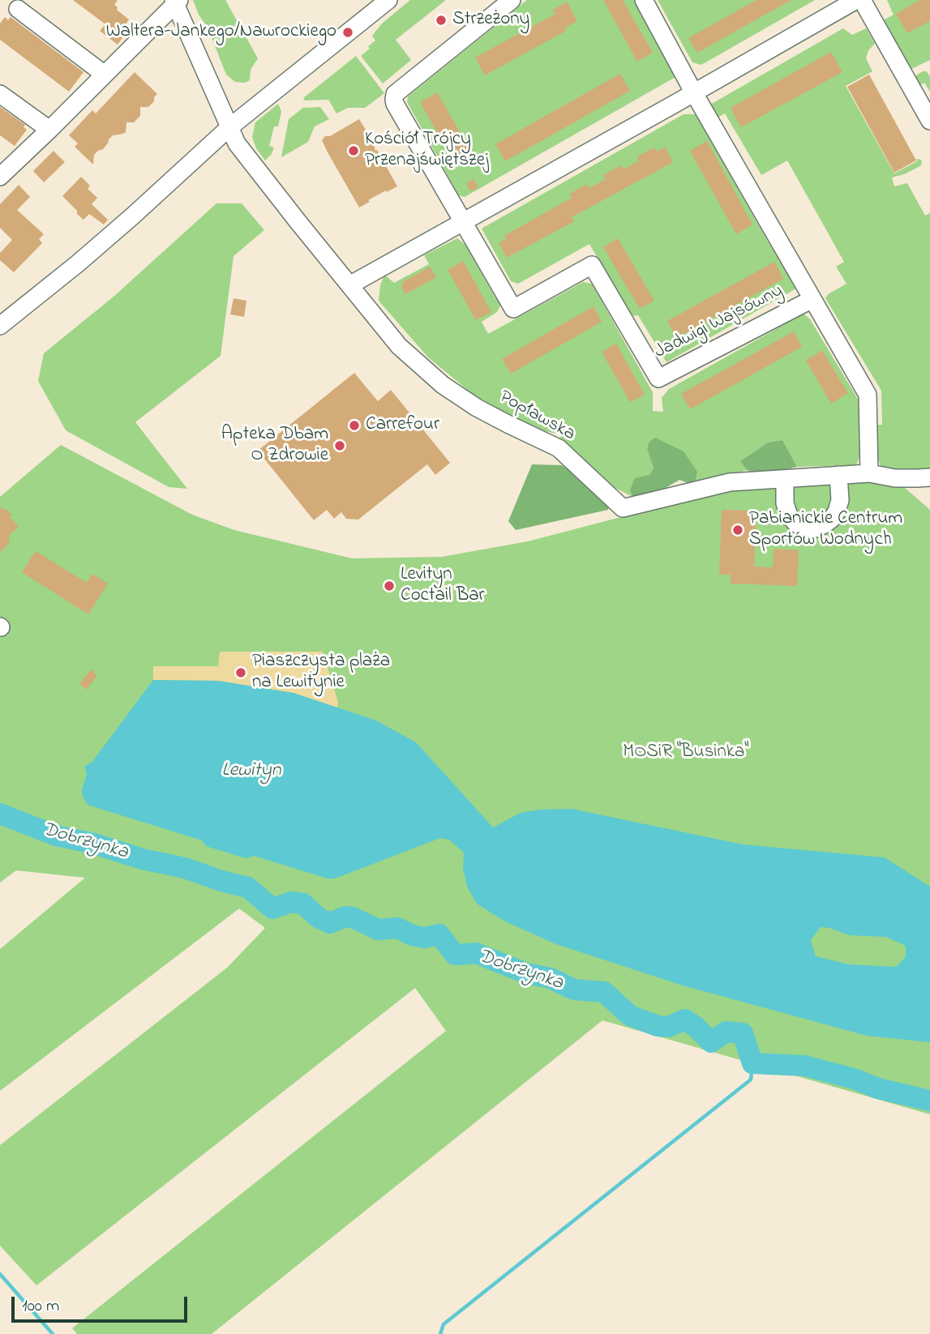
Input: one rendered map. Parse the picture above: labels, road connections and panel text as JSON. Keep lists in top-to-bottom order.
{
  "streets": {
    "street": ["Jadwigi Wajsówny", "Popławska"]
  },
  "crossings": [
    ["Jadwigi Wajsówny", "Popławska"]
  ],
  "water": ["Lewityn", "Dobrzynka"],
  "parks": ["MOSiR \"Businka\""],
  "places": [
    "Strzeżony",
    "Waltera-Jankego/Nawrockiego",
    "Kościół Trójcy Przenajświętszej",
    "Carrefour",
    "Apteka Dbam O Zdrowie",
    "Pabianickie Centrum Sportów Wodnych",
    "Levityn Coctail Bar",
    "Piaszczysta plaża na Lewitynie"
  ],
  "scale_bar": "100 m"
}
